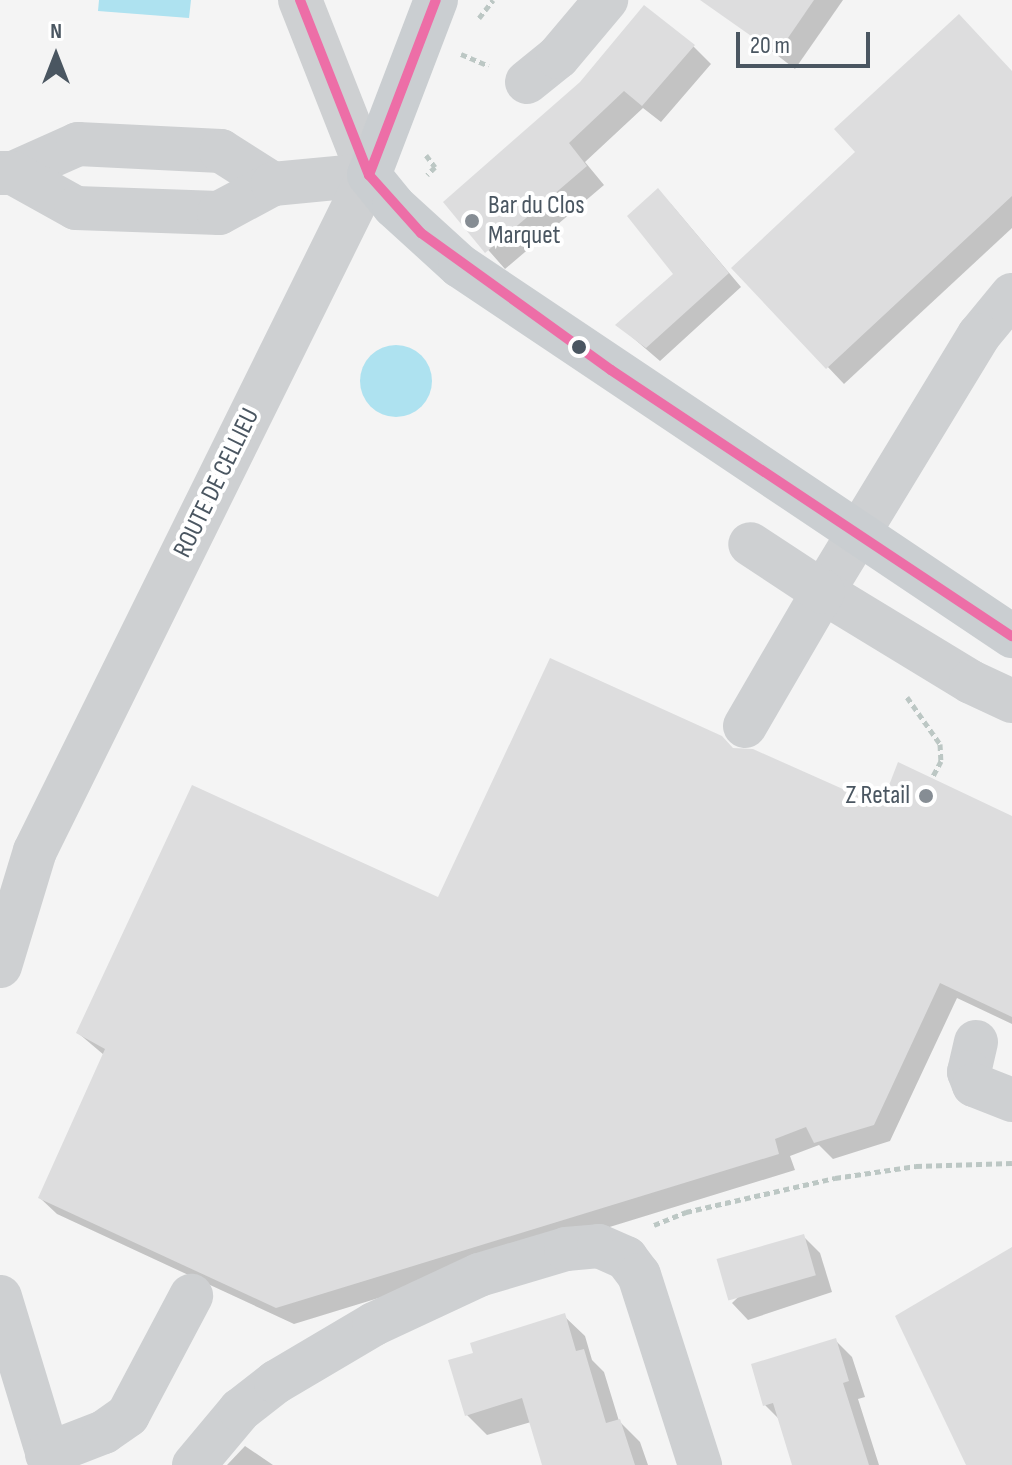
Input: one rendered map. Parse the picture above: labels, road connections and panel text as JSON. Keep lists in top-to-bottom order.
{
  "streets": {
    "main road": ["ROUTE DE CELLIEU"]
  },
  "places": ["Bar du Clos Marquet", "Z Retail"],
  "scale_bar": "20 m",
  "north": "top"
}
